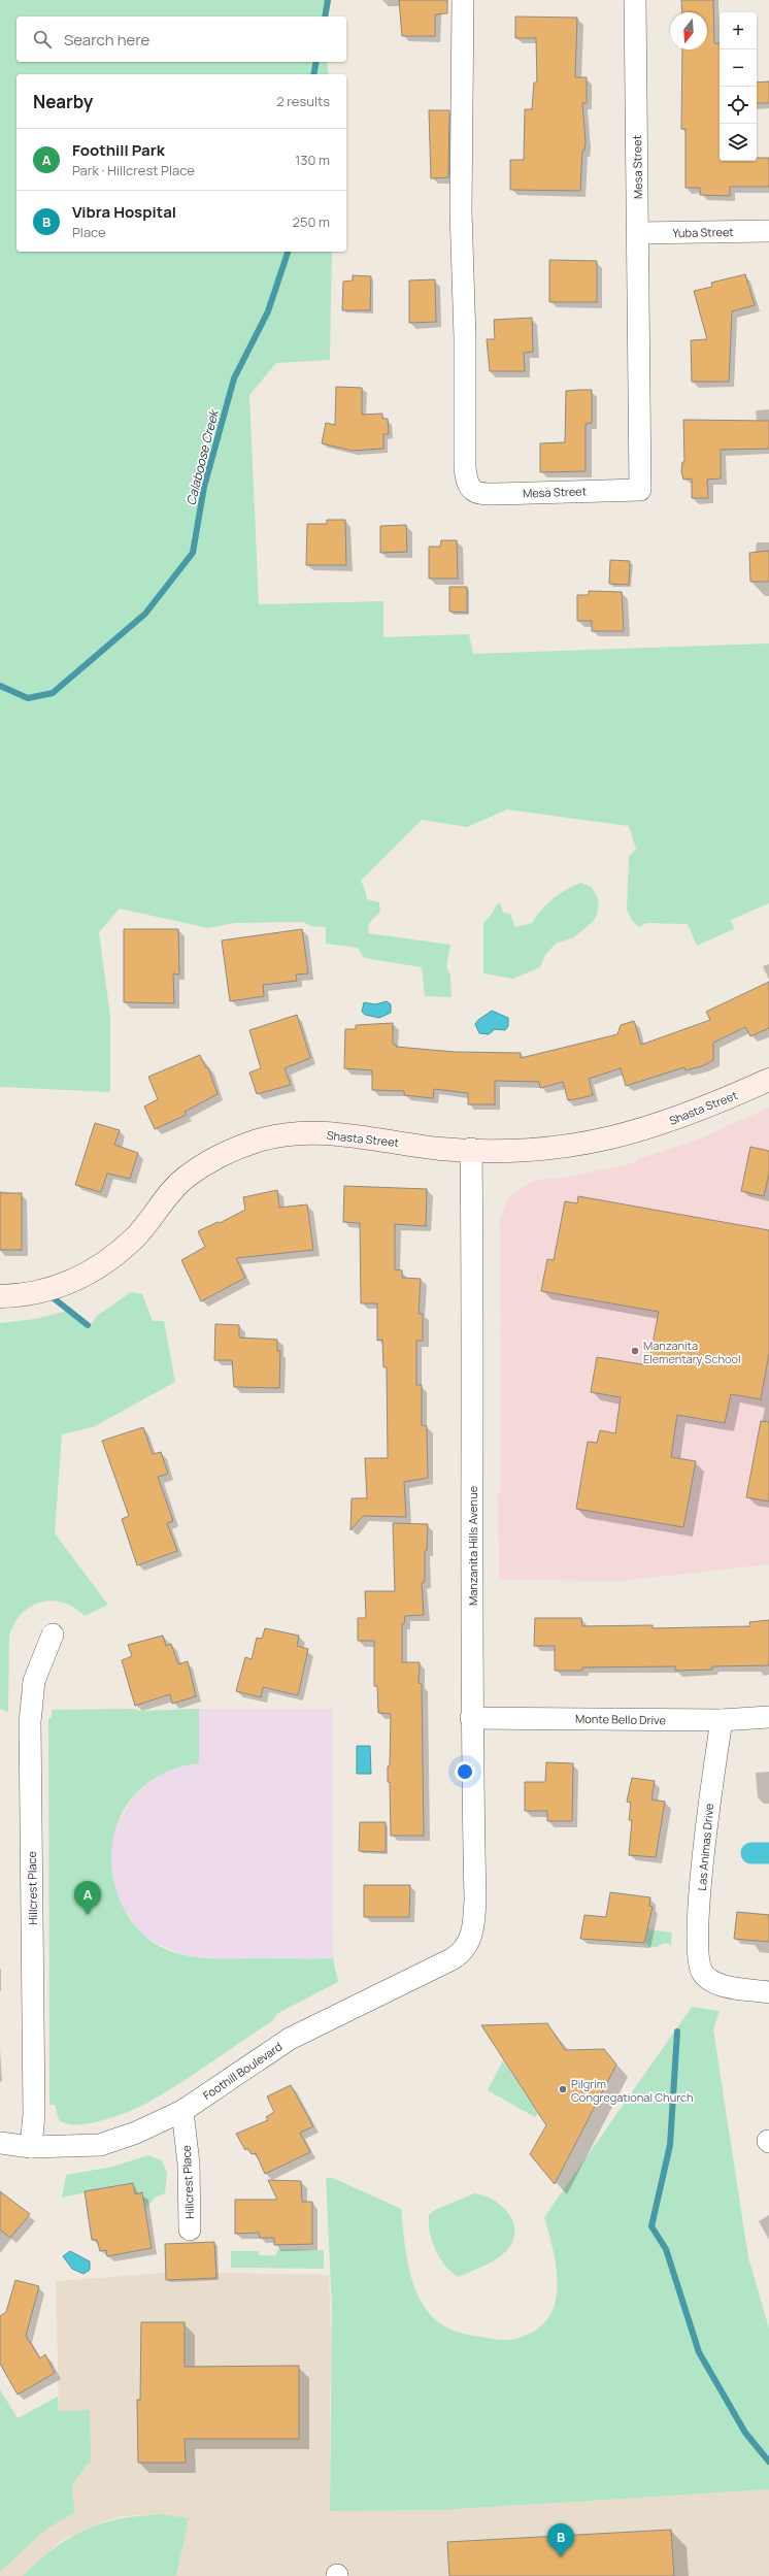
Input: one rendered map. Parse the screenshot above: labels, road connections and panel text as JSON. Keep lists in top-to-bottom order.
{
  "streets": {
    "street": [
      "Mesa Street",
      "Yuba Street",
      "Shasta Street",
      "Manzanita Hills Avenue",
      "Monte Bello Drive",
      "Las Animas Drive",
      "Hillcrest Place",
      "Foothill Boulevard"
    ]
  },
  "crossings": [
    ["Mesa Street", "Yuba Street"],
    ["Shasta Street", "Manzanita Hills Avenue"],
    ["Manzanita Hills Avenue", "Monte Bello Drive"],
    ["Manzanita Hills Avenue", "Foothill Boulevard"],
    ["Monte Bello Drive", "Las Animas Drive"],
    ["Hillcrest Place", "Foothill Boulevard"]
  ],
  "water": ["Calaboose Creek"],
  "places": ["Manzanita Elementary School", "Pilgrim Congregational Church"],
  "north": "bottom",
  "page": {
    "map_buttons": ["+", "−"],
    "search": "Search here",
    "heading": ["Nearby", "2 results"],
    "list": [
      {
        "mark": "A",
        "name": "Foothill Park",
        "note": "Park · Hillcrest Place",
        "value": "130 m"
      },
      {
        "mark": "B",
        "name": "Vibra Hospital",
        "note": "Place",
        "value": "250 m"
      }
    ],
    "pins": ["A", "B"]
  }
}
